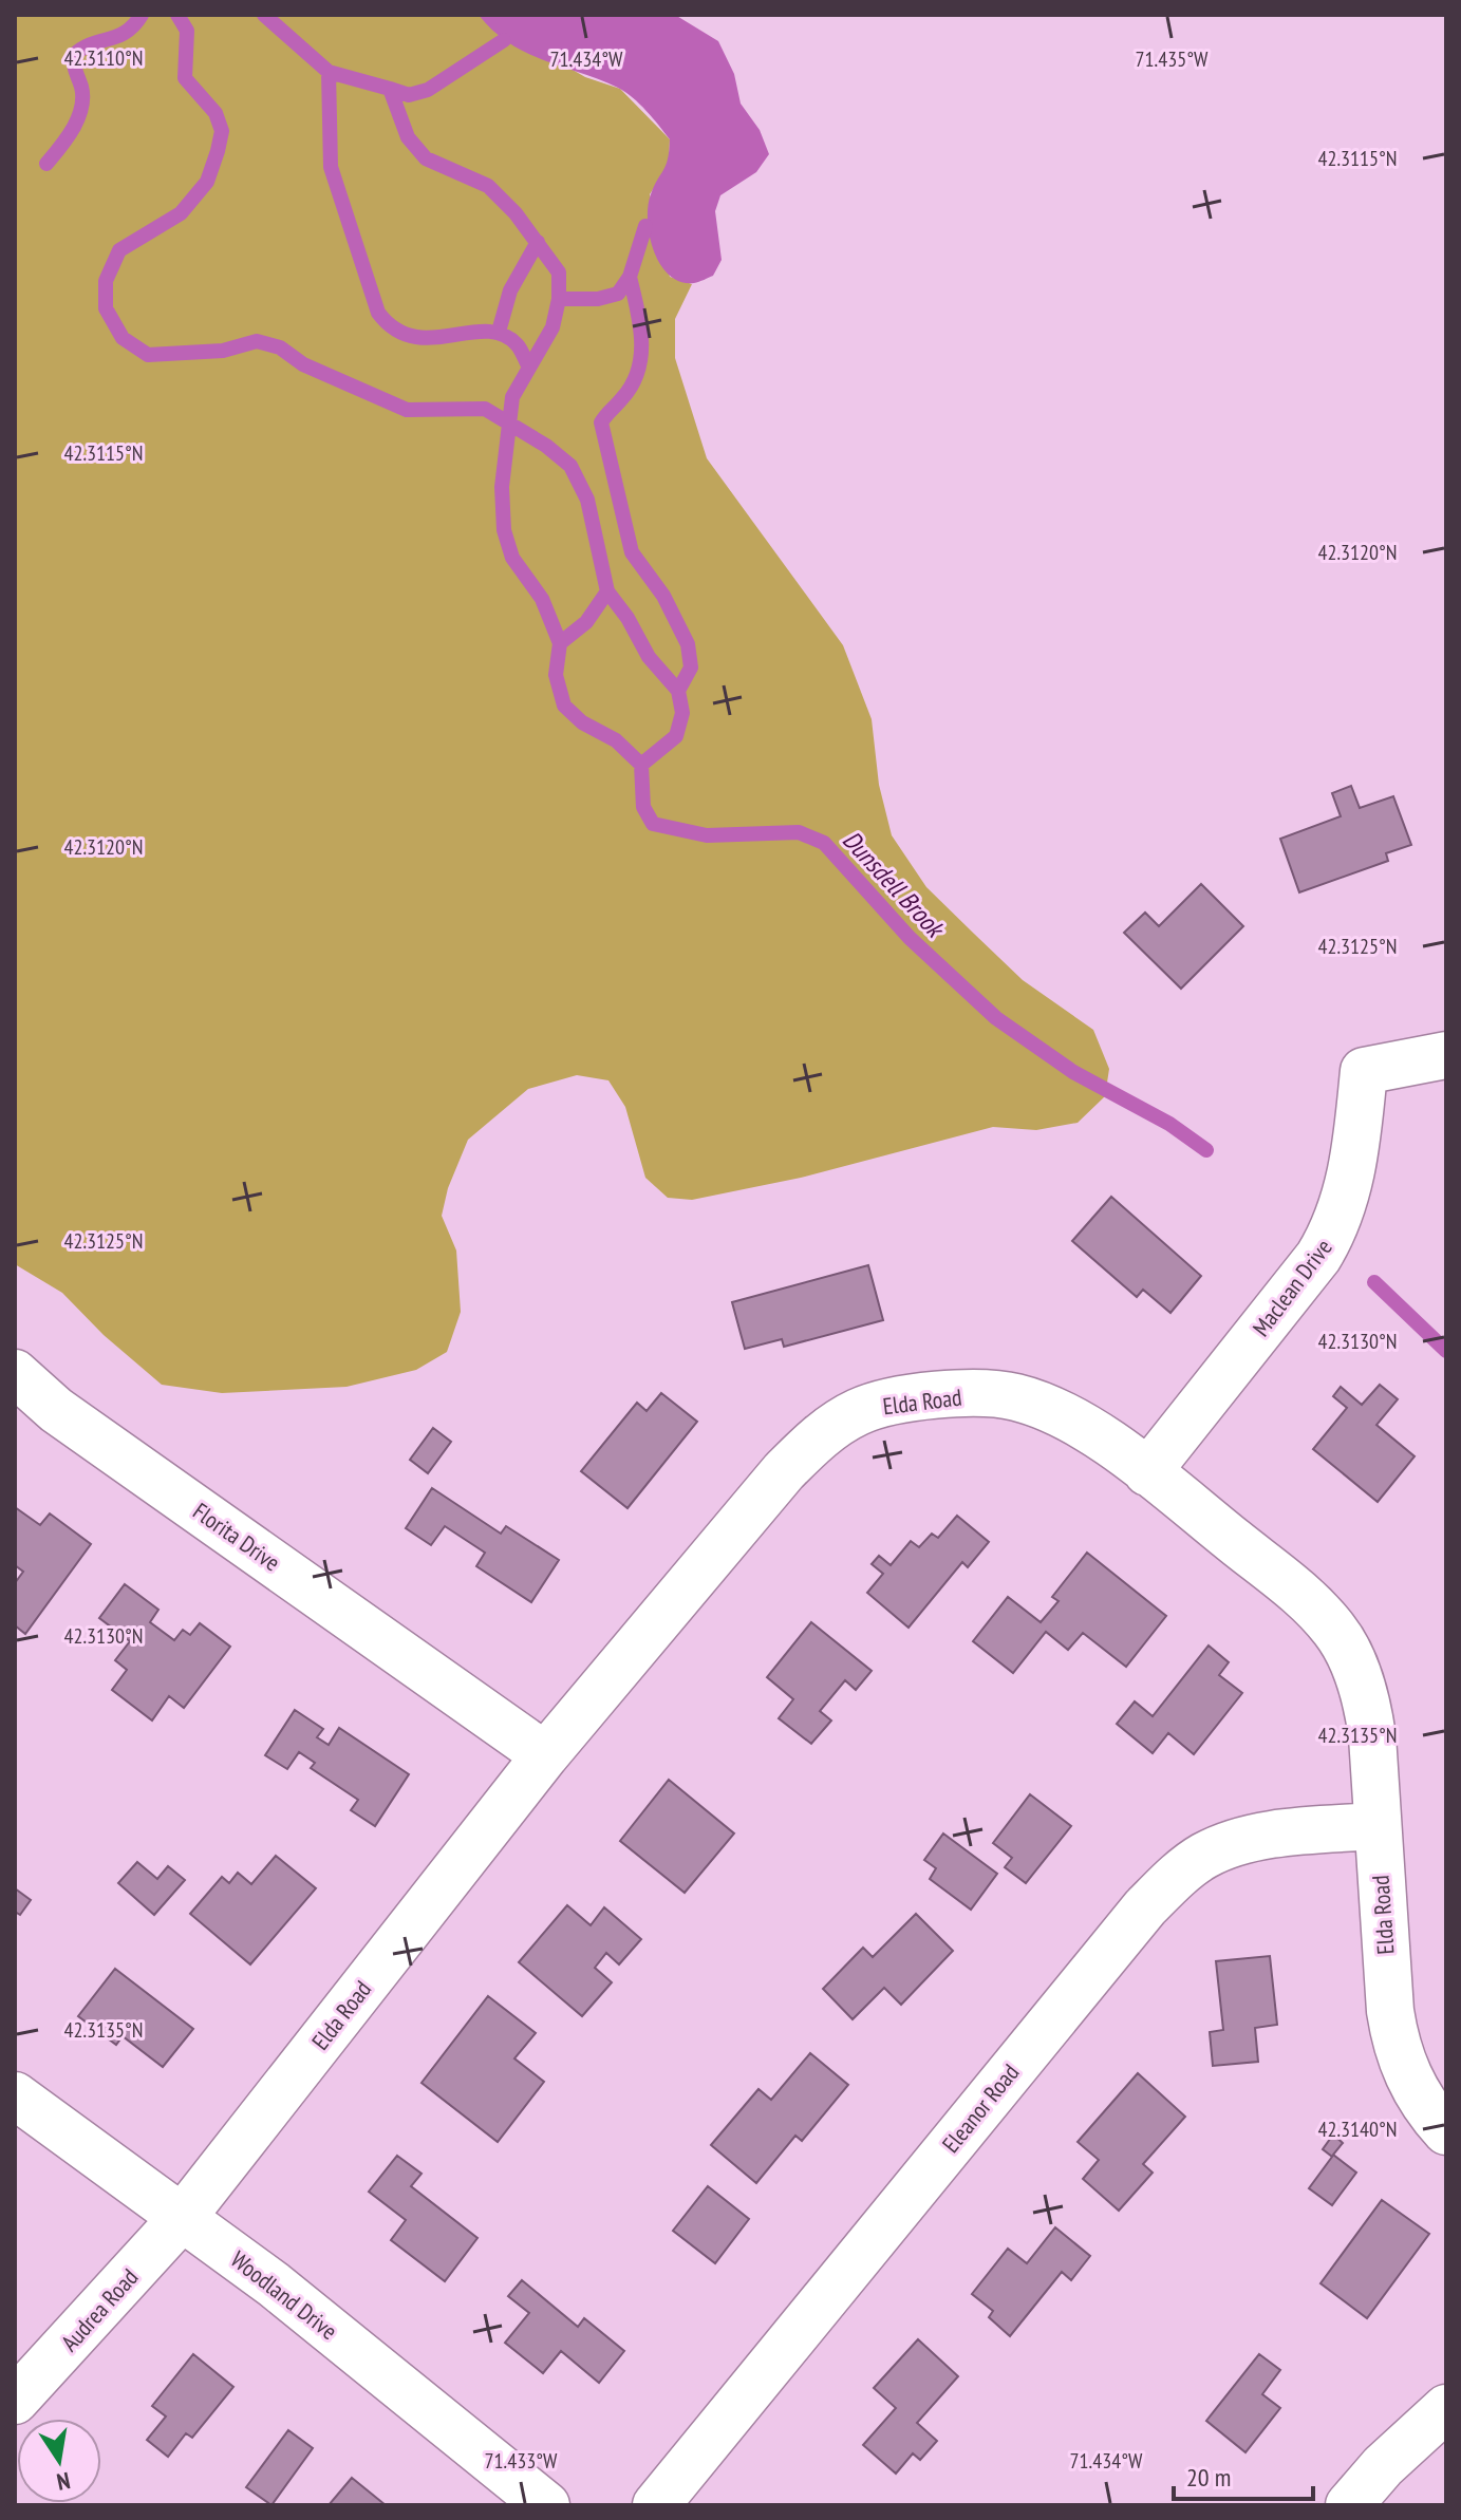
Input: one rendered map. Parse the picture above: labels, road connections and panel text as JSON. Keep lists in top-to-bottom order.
{
  "streets": {
    "street": [
      "Maclean Drive",
      "Elda Road",
      "Florita Drive",
      "Eleanor Road",
      "Woodland Drive",
      "Audrea Road"
    ]
  },
  "crossings": [
    ["Maclean Drive", "Elda Road"],
    ["Elda Road", "Florita Drive"],
    ["Elda Road", "Eleanor Road"],
    ["Elda Road", "Woodland Drive"],
    ["Elda Road", "Audrea Road"],
    ["Woodland Drive", "Audrea Road"]
  ],
  "water": ["Dunsdell Brook"],
  "scale_bar": "20 m",
  "north": "bottom",
  "coordinates": [
    "42.3110°N",
    "71.434°W",
    "71.435°W",
    "42.3115°N",
    "42.3120°N",
    "42.3125°N",
    "42.3130°N",
    "42.3135°N",
    "42.3140°N",
    "71.433°W"
  ]
}
